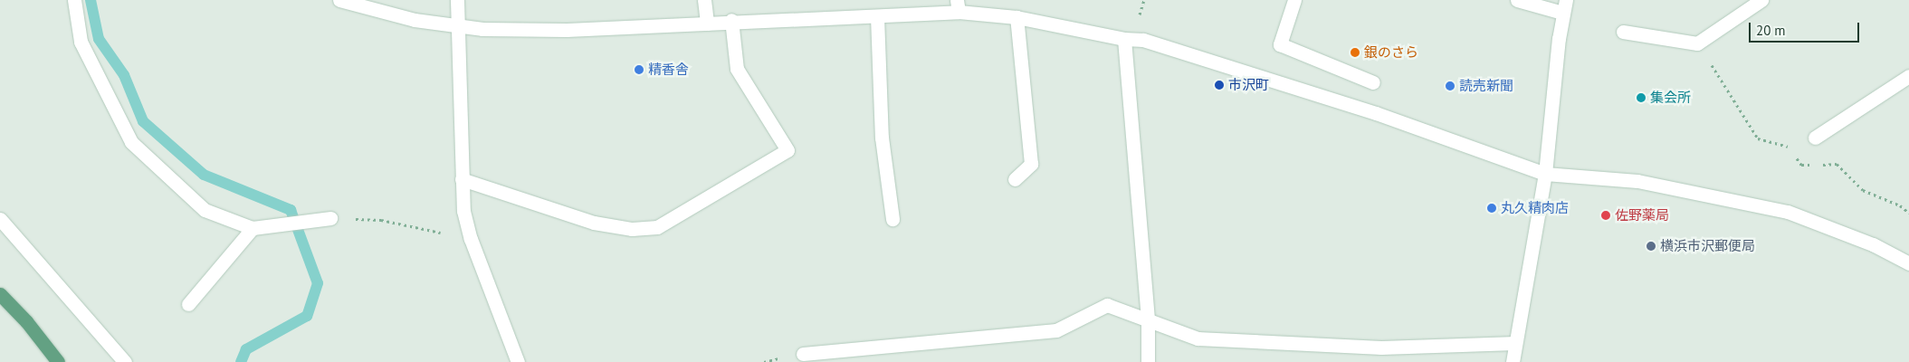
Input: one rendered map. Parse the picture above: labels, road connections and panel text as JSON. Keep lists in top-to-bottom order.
{
  "places": [
    "銀のさら",
    "精香舎",
    "市沢町",
    "読売新聞",
    "集会所",
    "丸久精肉店",
    "佐野薬局",
    "横浜市沢郵便局"
  ],
  "scale_bar": "20 m"
}
